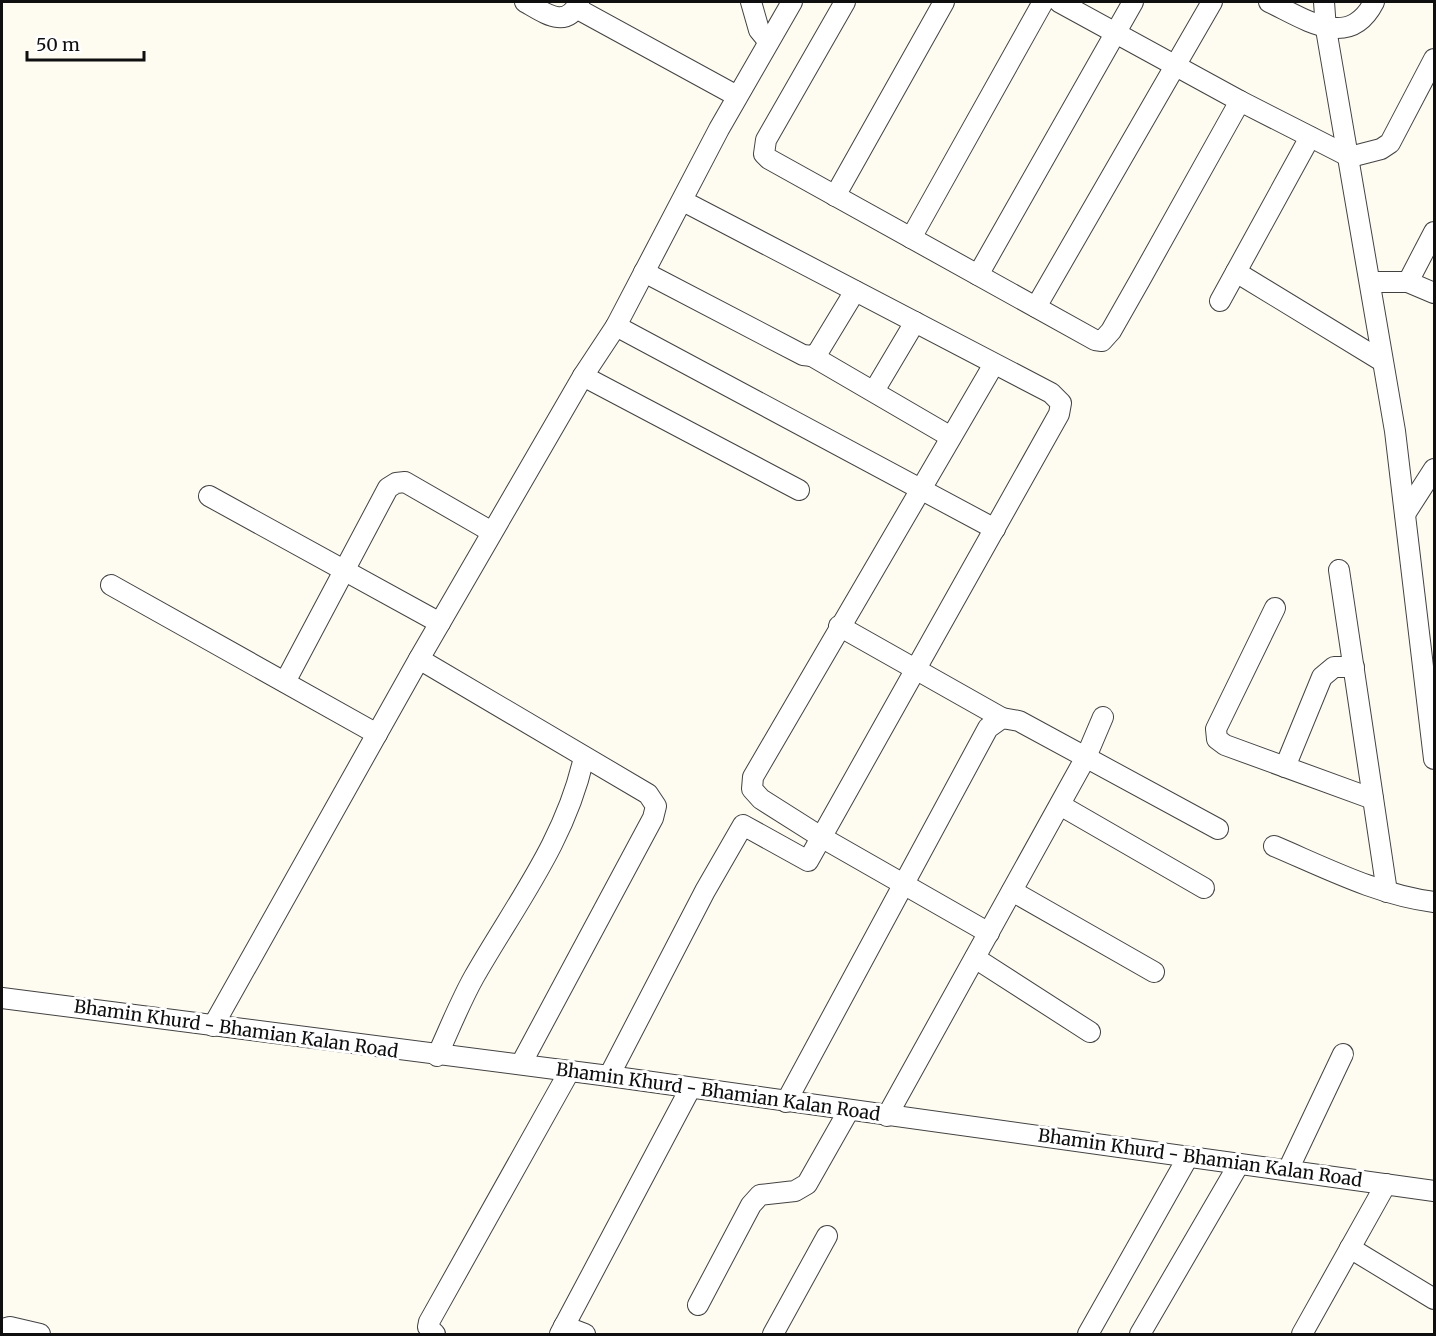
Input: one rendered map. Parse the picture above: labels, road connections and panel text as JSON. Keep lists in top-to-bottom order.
{
  "streets": {
    "street": ["Bhamin Khurd - Bhamian Kalan Road"]
  },
  "scale_bar": "50 m"
}
